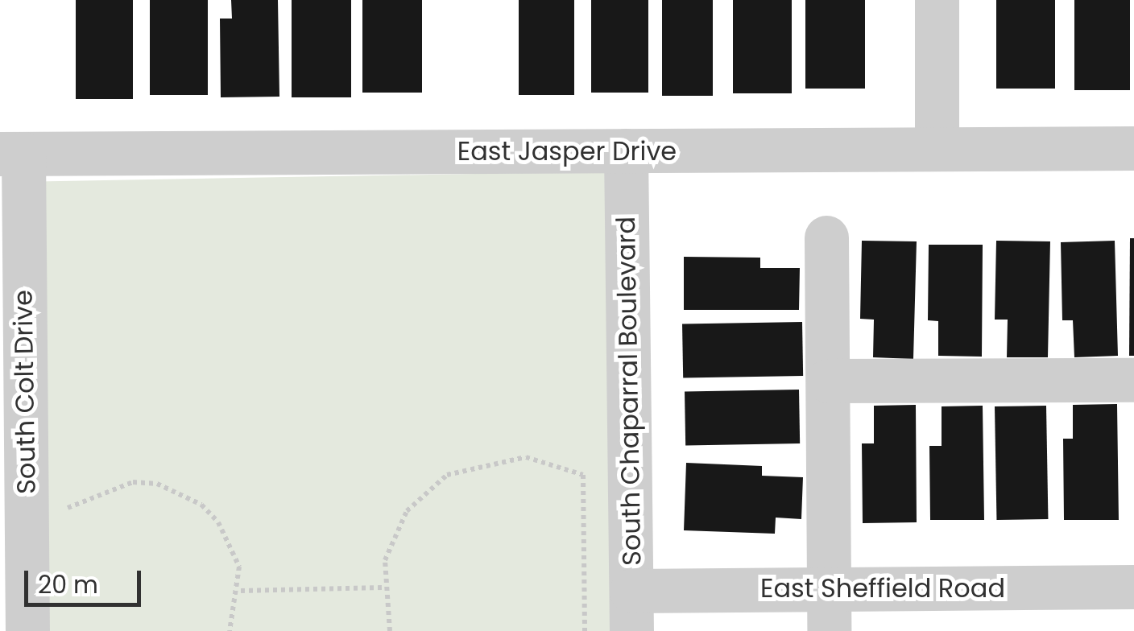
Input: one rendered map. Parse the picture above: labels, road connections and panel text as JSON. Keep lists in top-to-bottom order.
{
  "streets": {
    "street": [
      "East Jasper Drive",
      "South Chaparral Boulevard",
      "South Colt Drive",
      "East Sheffield Road"
    ]
  },
  "crossings": [
    ["East Jasper Drive", "South Chaparral Boulevard"],
    ["East Jasper Drive", "South Colt Drive"],
    ["South Chaparral Boulevard", "East Sheffield Road"]
  ],
  "scale_bar": "20 m"
}
